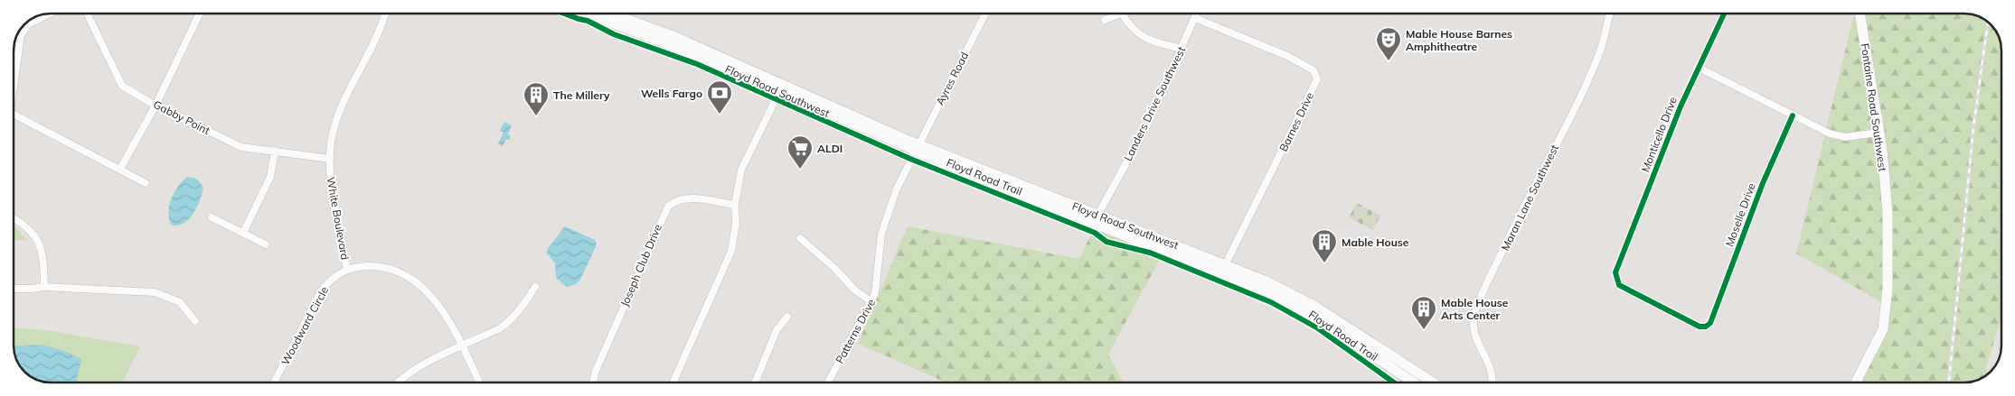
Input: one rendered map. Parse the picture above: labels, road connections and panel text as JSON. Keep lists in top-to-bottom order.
{
  "streets": {
    "main road": ["Floyd Road Southwest", "Fontaine Road Southwest"],
    "street": [
      "Ayres Road",
      "Landers Drive Southwest",
      "Gabby Point",
      "Barnes Drive",
      "Monticello Drive",
      "Maran Lane Southwest",
      "Moselle Drive",
      "White Boulevard",
      "Joseph Club Drive",
      "Woodward Circle",
      "Patterns Drive"
    ],
    "cycle path": ["Floyd Road Trail"]
  },
  "crossings": [
    ["Ayres Road", "Floyd Road Southwest"],
    ["Ayres Road", "Patterns Drive"],
    ["Floyd Road Southwest", "Landers Drive Southwest"],
    ["Floyd Road Southwest", "Barnes Drive"],
    ["Floyd Road Southwest", "Patterns Drive"],
    ["Landers Drive Southwest", "Barnes Drive"],
    ["Gabby Point", "White Boulevard"],
    ["Monticello Drive", "Moselle Drive"],
    ["White Boulevard", "Woodward Circle"]
  ],
  "places": {
    "theatre": ["Mable House Barnes Amphitheatre"],
    "bank": ["Wells Fargo"],
    "building": ["The Millery", "Mable House", "Mable House Arts Center"],
    "supermarket": ["ALDI"]
  }
}
